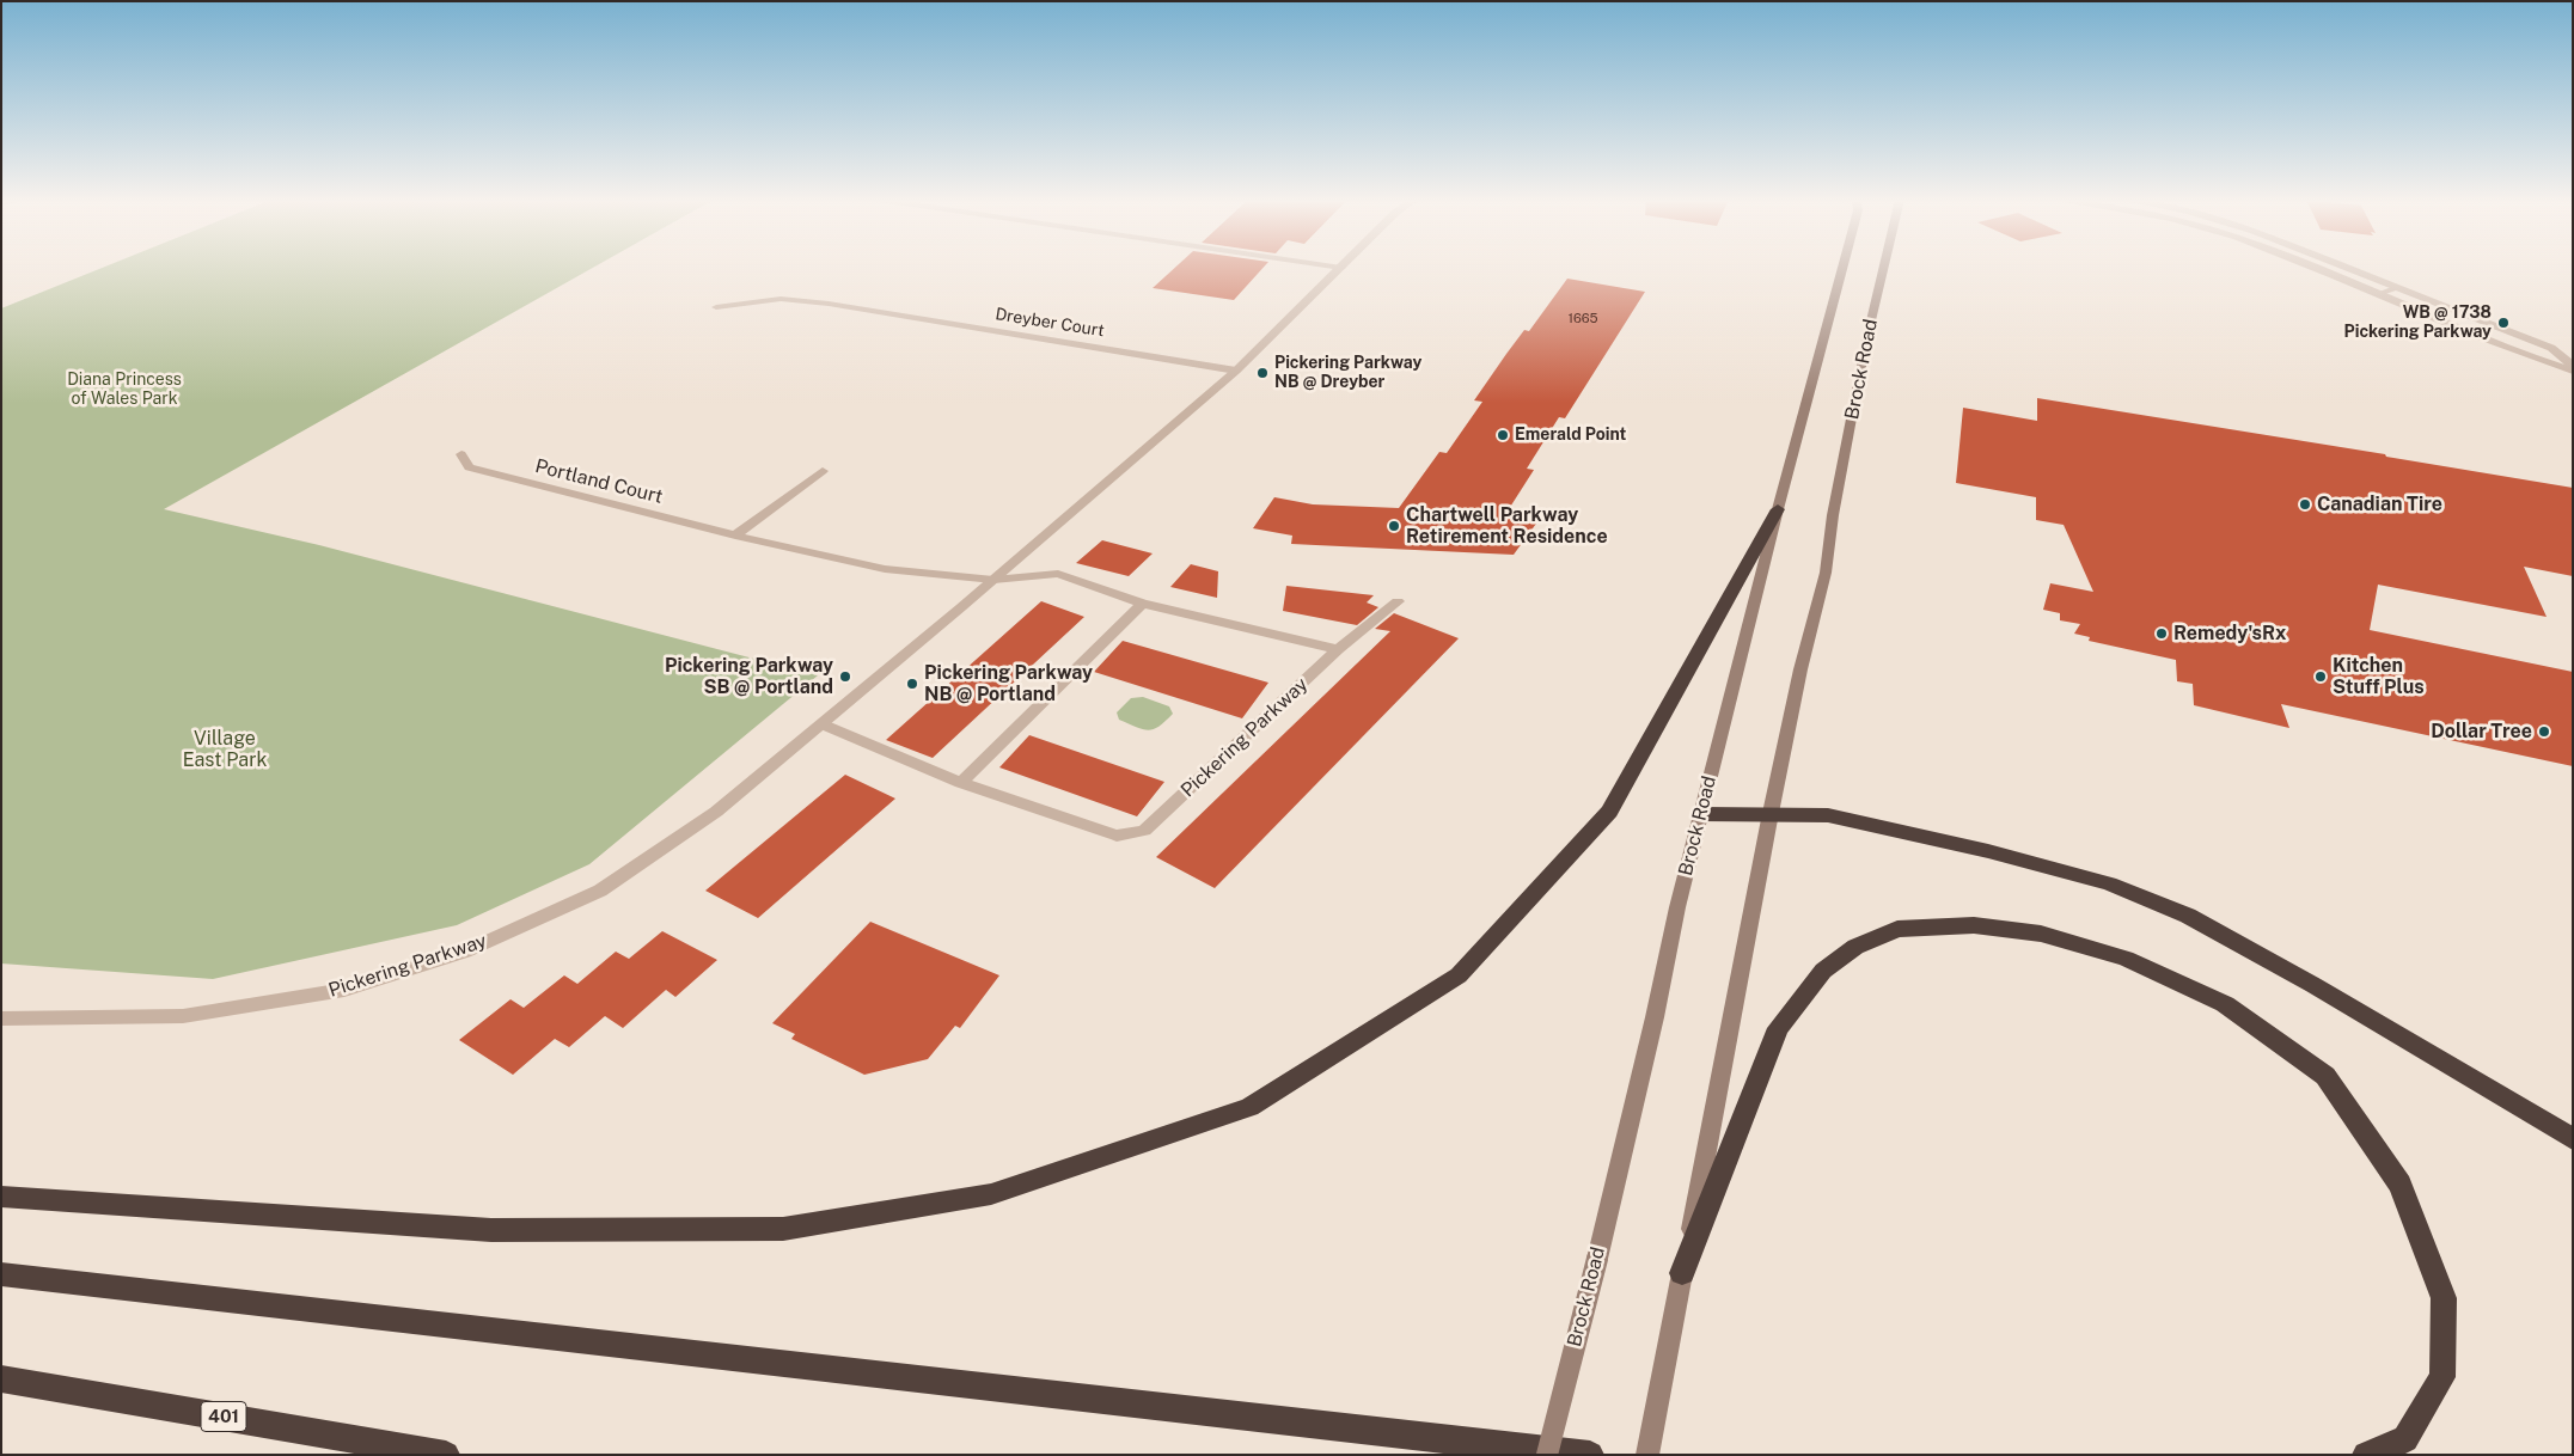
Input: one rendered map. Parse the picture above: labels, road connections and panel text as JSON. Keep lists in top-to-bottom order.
{
  "streets": {
    "highway": ["401"],
    "main road": ["Brock Road"],
    "street": ["Dreyber Court", "Portland Court", "Pickering Parkway"]
  },
  "crossings": [
    ["Dreyber Court", "Pickering Parkway"],
    ["Portland Court", "Pickering Parkway"]
  ],
  "parks": ["Diana Princess of Wales Park", "Village East Park"],
  "places": [
    "WB @ 1738 Pickering Parkway",
    "Pickering Parkway NB @ Dreyber",
    "Emerald Point",
    "Canadian Tire",
    "Chartwell Parkway Retirement Residence",
    "Remedy'sRx",
    "Pickering Parkway SB @ Portland",
    "Kitchen Stuff Plus",
    "Pickering Parkway NB @ Portland",
    "Dollar Tree"
  ],
  "house_numbers": ["1665"]
}
